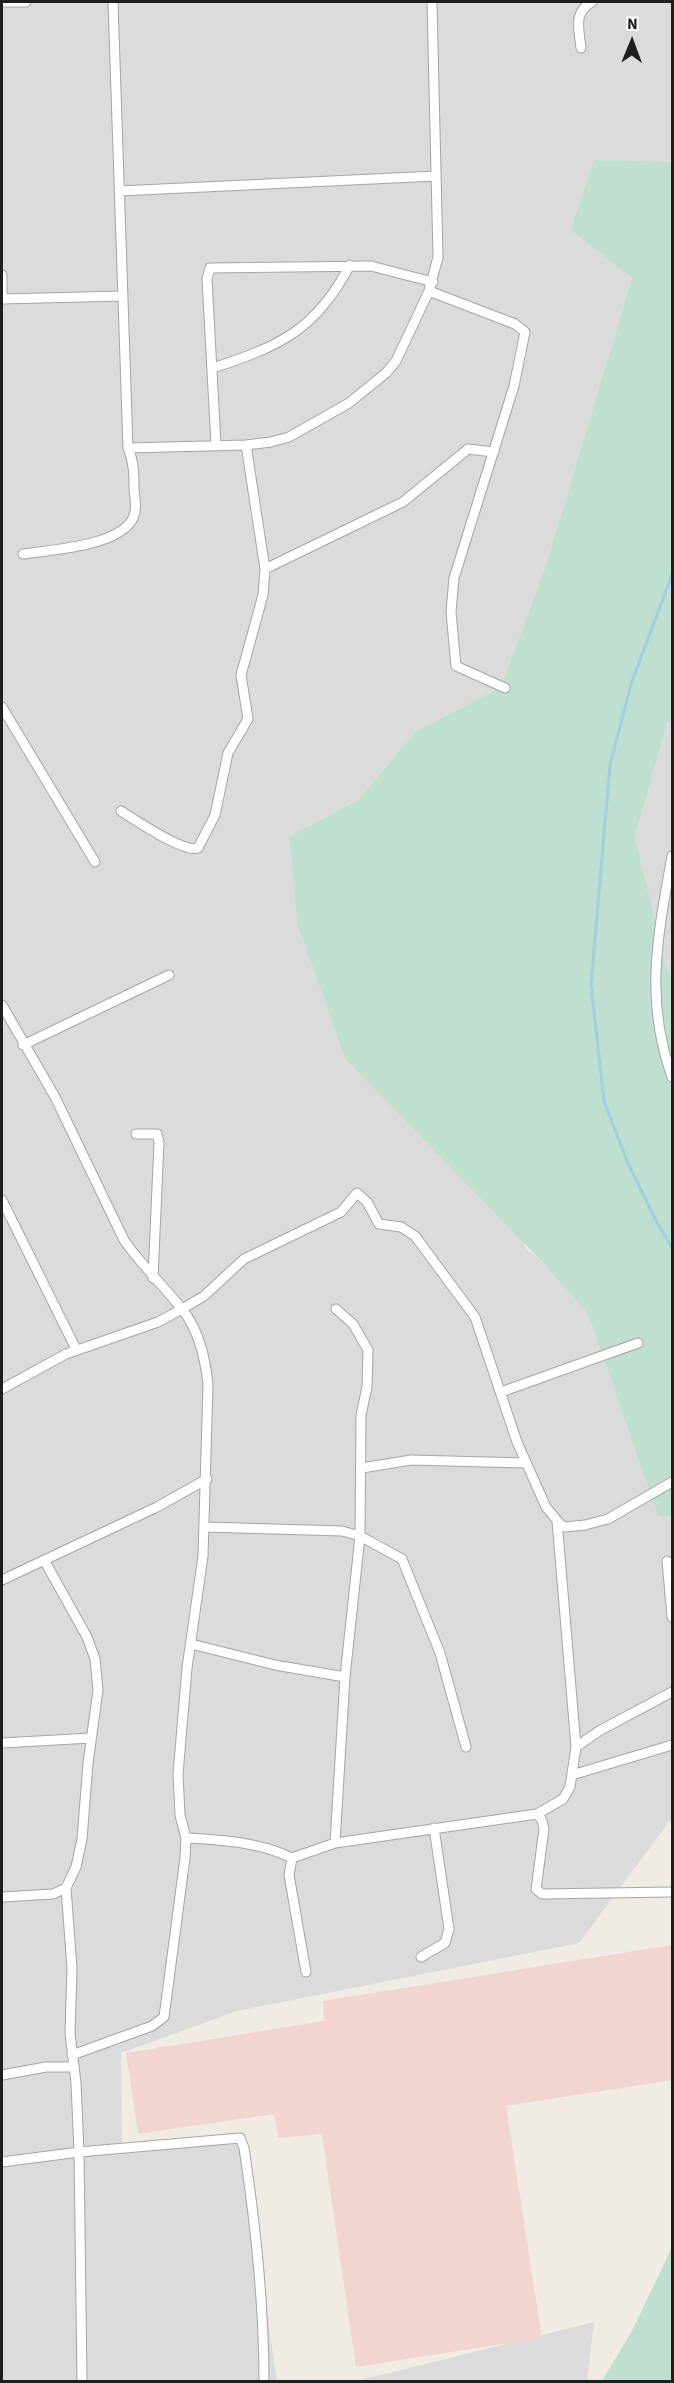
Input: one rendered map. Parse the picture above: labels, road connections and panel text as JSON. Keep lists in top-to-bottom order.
{
  "north": "top"
}
